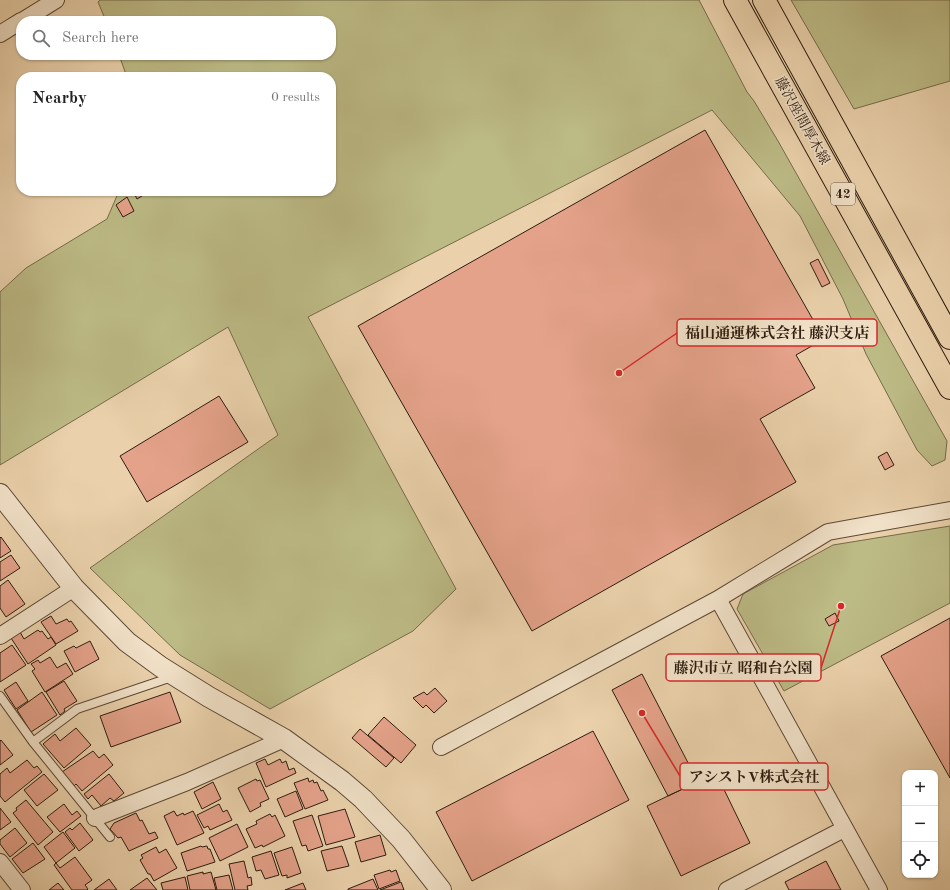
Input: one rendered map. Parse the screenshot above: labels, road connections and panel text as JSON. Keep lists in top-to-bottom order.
{
  "streets": {
    "main road": ["藤沢座間厚木線", "42"]
  },
  "places": ["福山通運株式会社 藤沢支店", "藤沢市立 昭和台公園", "アシストV株式会社"],
  "page": {
    "search": "Search here",
    "heading": ["Nearby", "0 results"],
    "map_buttons": ["+", "−"]
  }
}
